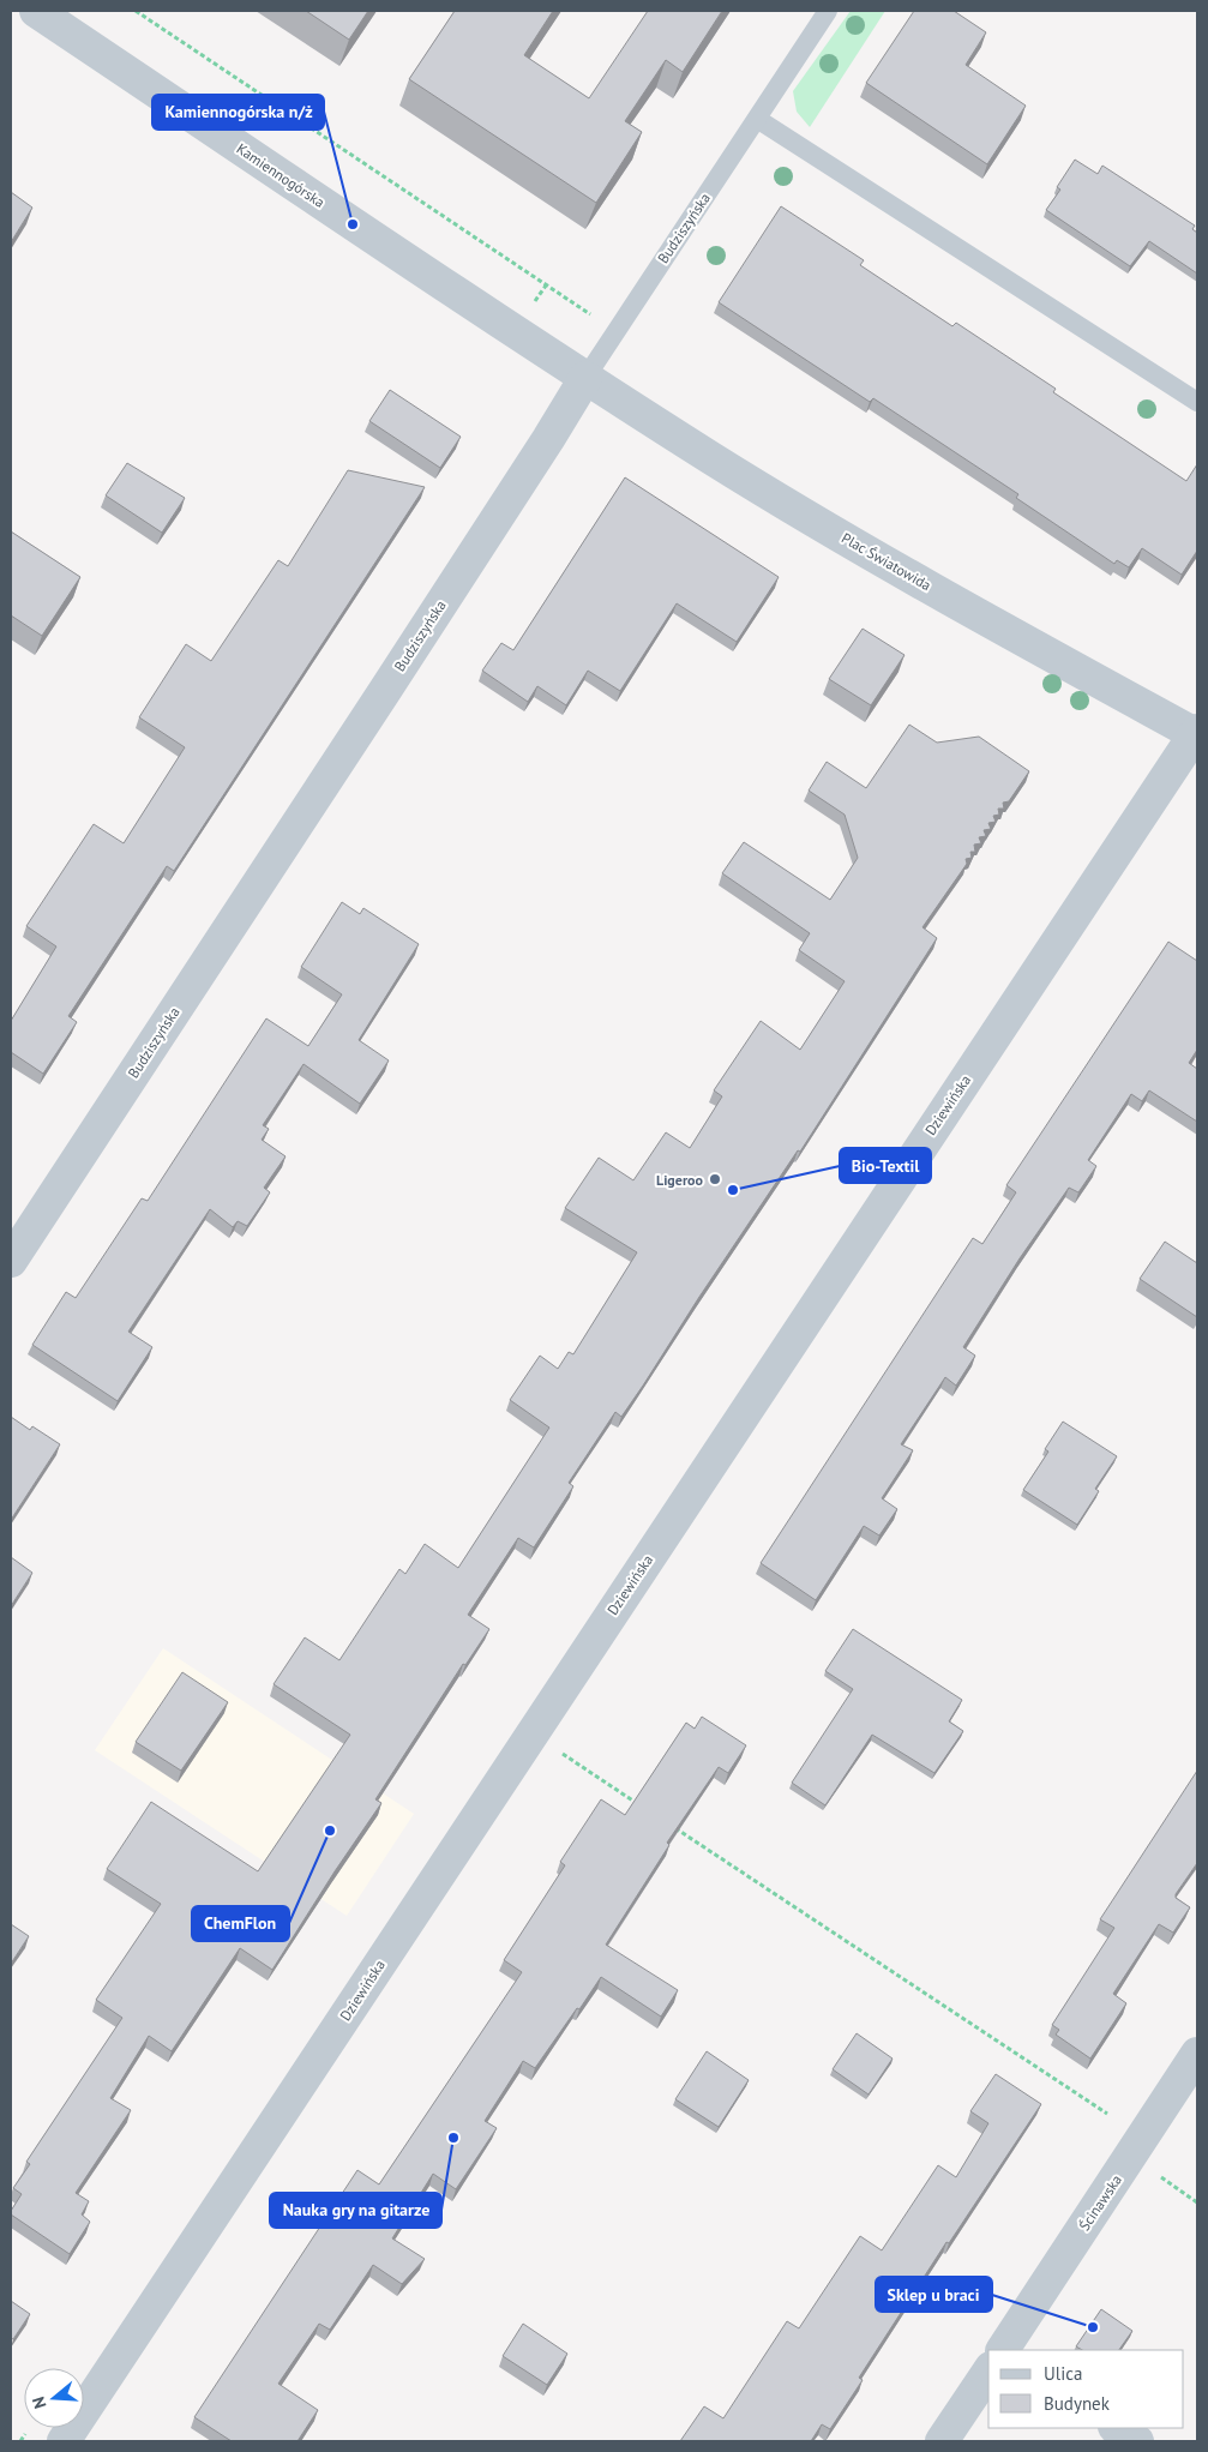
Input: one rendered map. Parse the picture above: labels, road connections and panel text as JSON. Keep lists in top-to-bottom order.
{
  "streets": {
    "street": [
      "Kamiennogórska",
      "Budziszyńska",
      "Plac Światowida",
      "Dziewińska",
      "Ścinawska"
    ]
  },
  "crossings": [
    ["Kamiennogórska", "Budziszyńska"],
    ["Kamiennogórska", "Plac Światowida"],
    ["Budziszyńska", "Plac Światowida"],
    ["Plac Światowida", "Dziewińska"]
  ],
  "places": [
    "Kamiennogórska n/ż",
    "Ligeroo",
    "Bio-Textil",
    "ChemFlon",
    "Nauka gry na gitarze",
    "Sklep u braci"
  ],
  "legend": ["Ulica", "Budynek"],
  "north": "left"
}
